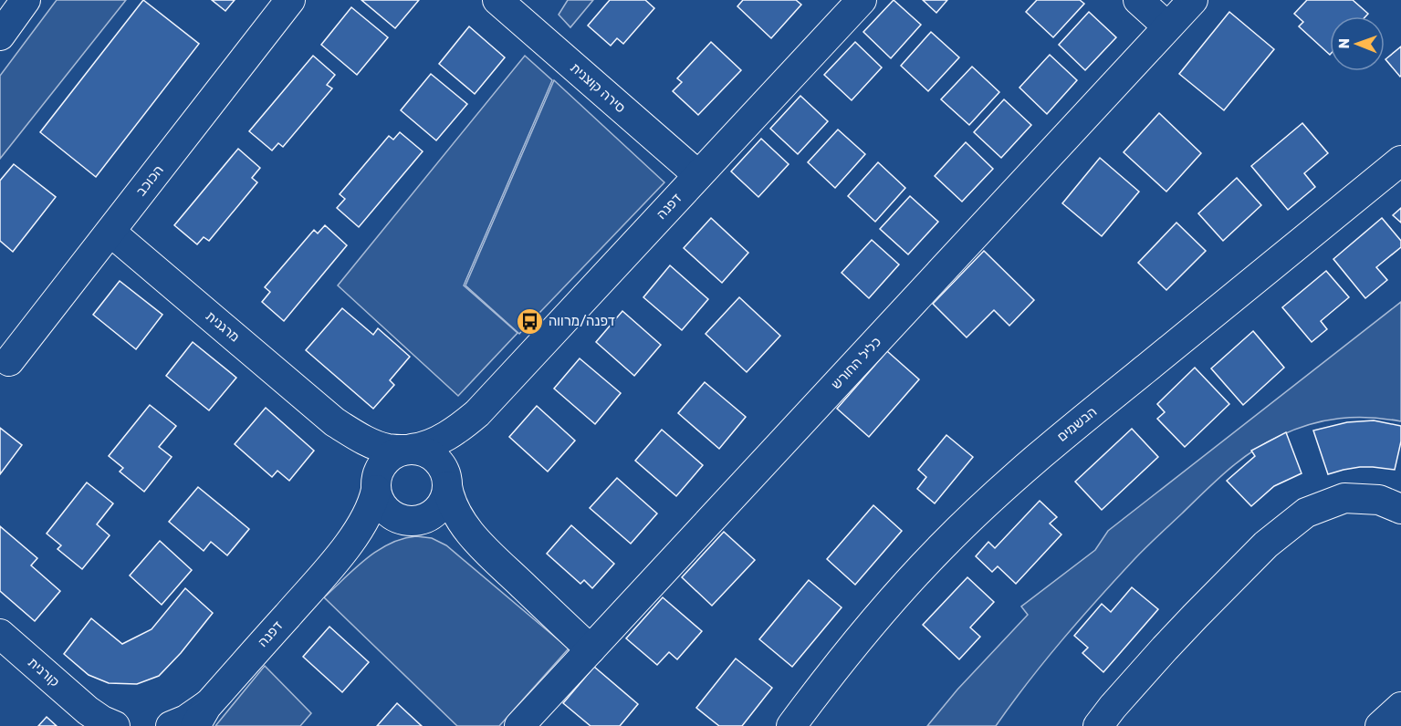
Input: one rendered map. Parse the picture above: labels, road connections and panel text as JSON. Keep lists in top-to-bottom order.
{
  "streets": {
    "street": [
      "סירה קוצנית",
      "הכוכב",
      "דפנה",
      "מרגנית",
      "כליל החורש",
      "הבשמים",
      "קורנית"
    ]
  },
  "crossings": [
    ["סירה קוצנית", "דפנה"],
    ["הכוכב", "מרגנית"],
    ["דפנה", "מרגנית"]
  ],
  "places": {
    "bus stop": ["דפנה/מרווה"]
  },
  "north": "left"
}
